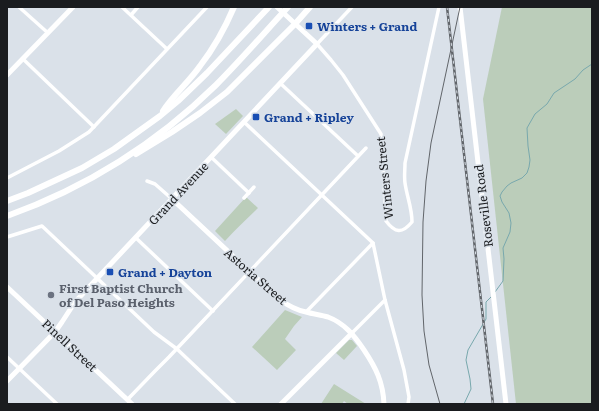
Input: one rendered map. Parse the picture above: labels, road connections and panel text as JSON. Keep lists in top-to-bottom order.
{
  "streets": {
    "street": [
      "Winters Street",
      "Grand Avenue",
      "Roseville Road",
      "Astoria Street",
      "Pinell Street"
    ]
  },
  "crossings": [
    ["Winters Street", "Grand Avenue"],
    ["Grand Avenue", "Astoria Street"],
    ["Grand Avenue", "Pinell Street"]
  ],
  "places": {
    "transit": ["Winters + Grand", "Grand + Ripley", "Grand + Dayton"],
    "other": ["First Baptist Church of Del Paso Heights"]
  }
}
